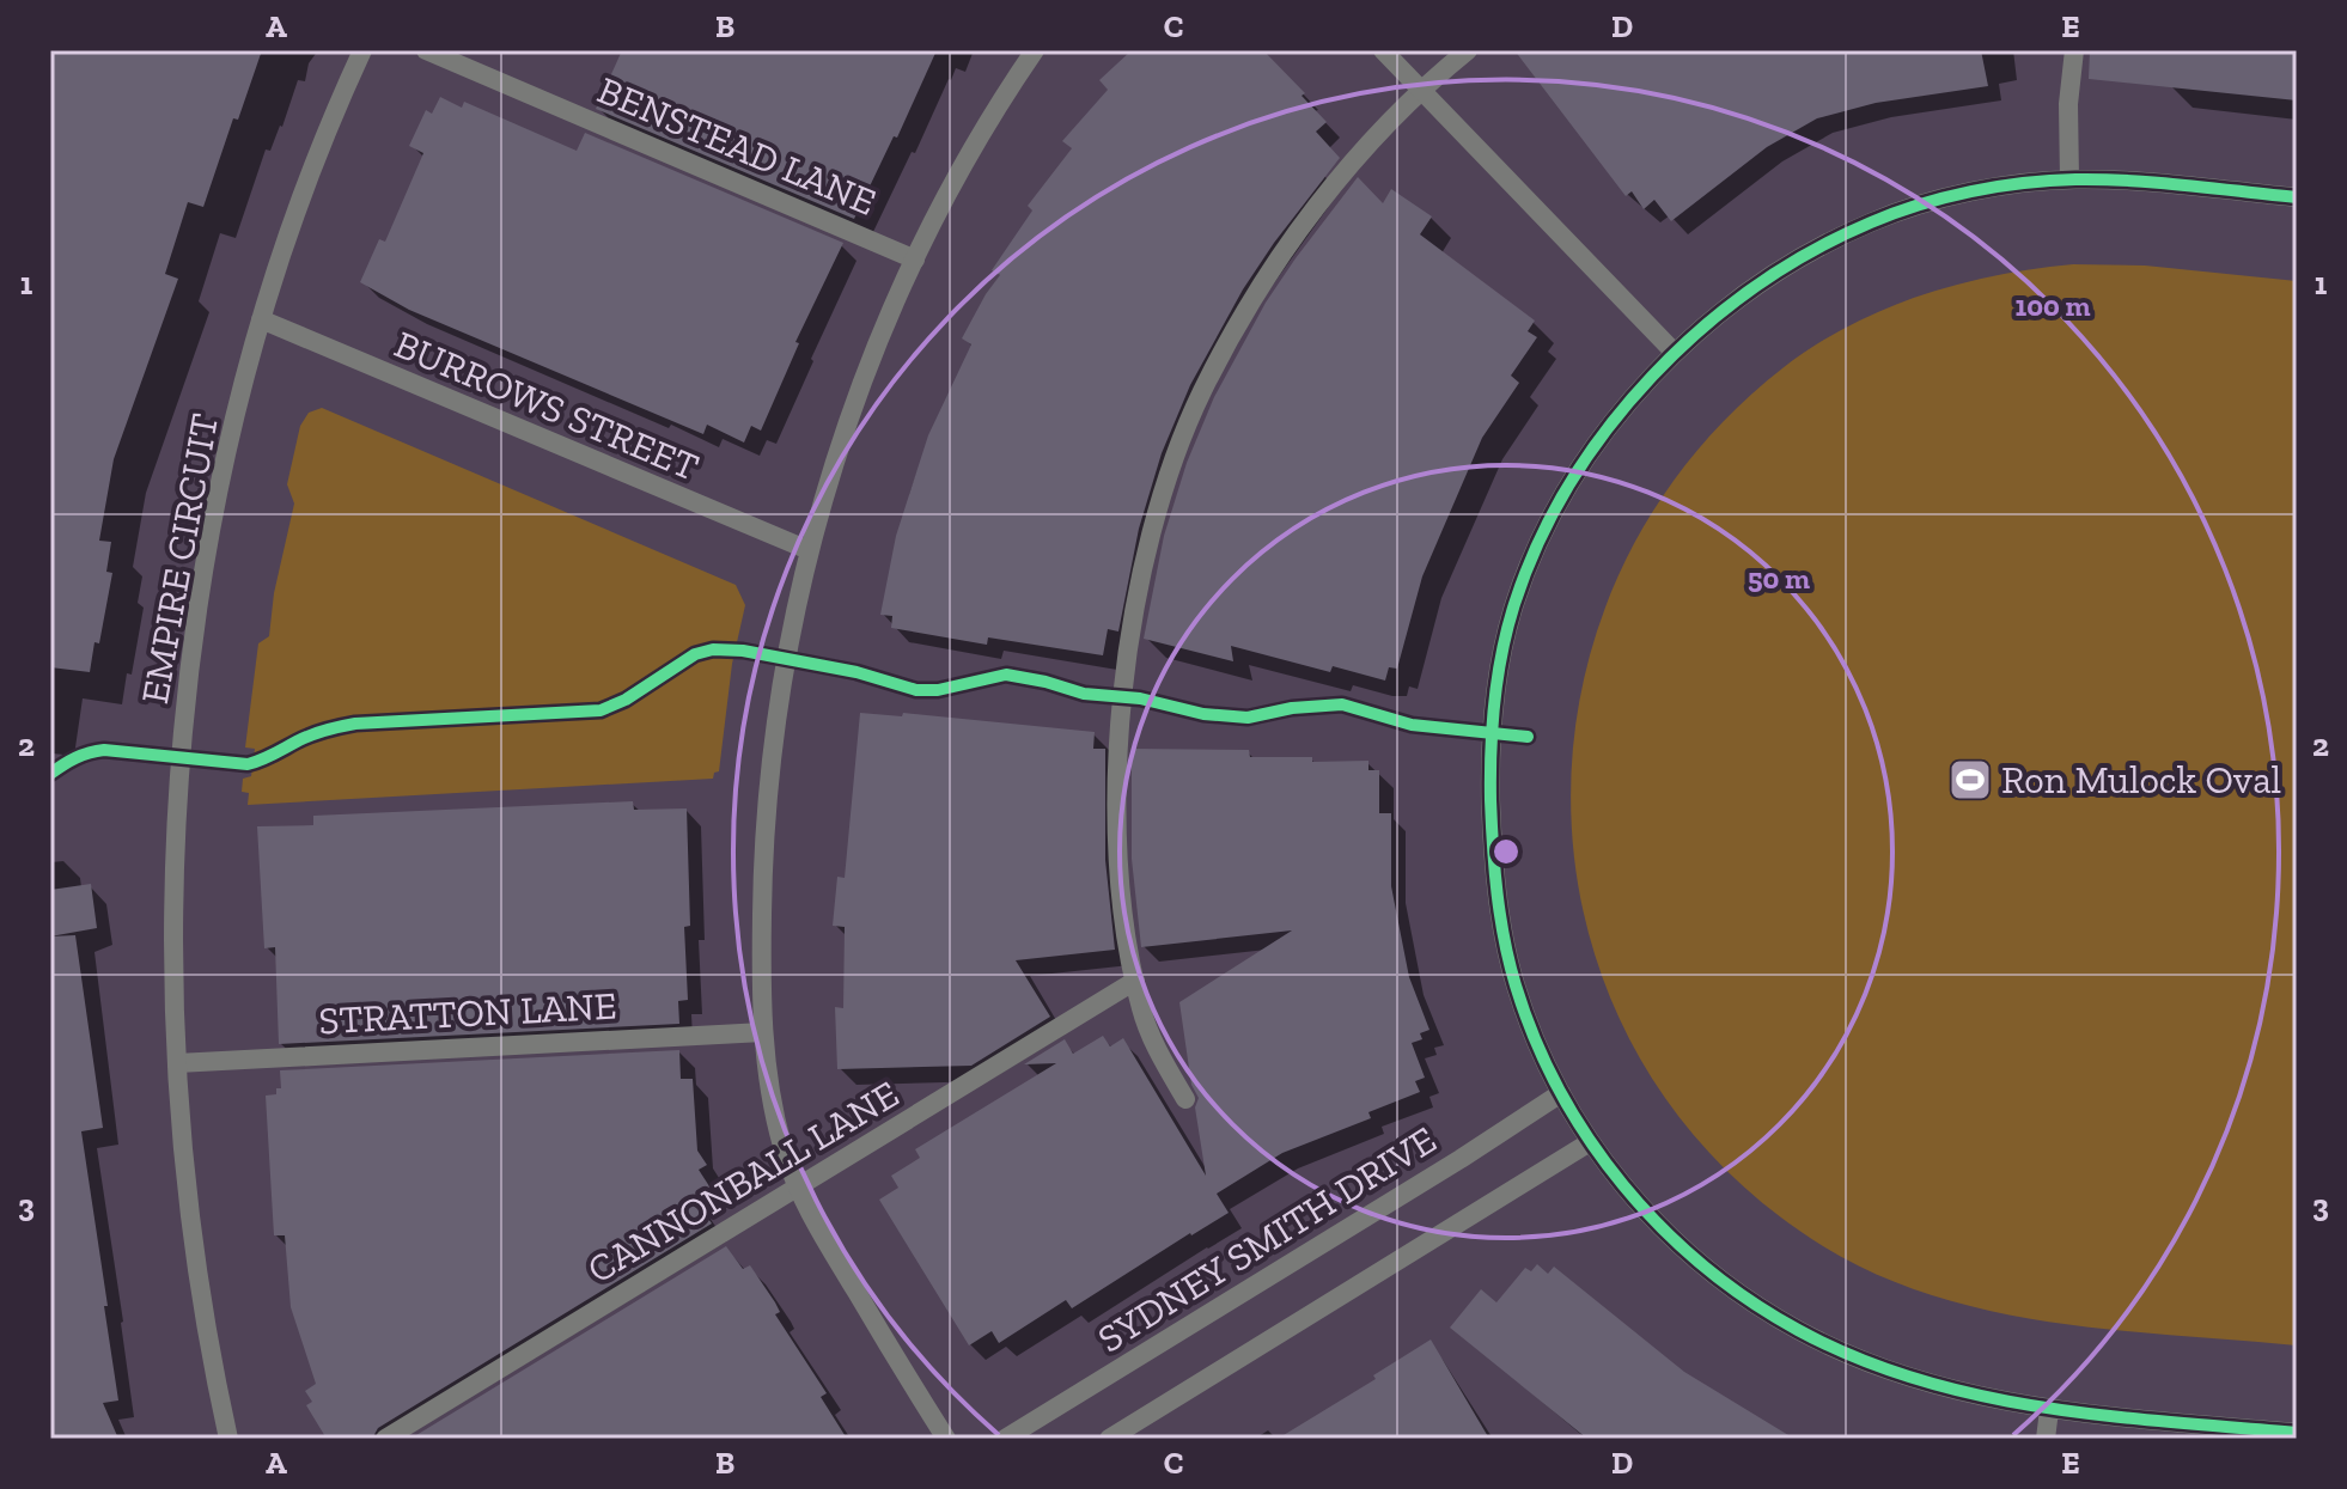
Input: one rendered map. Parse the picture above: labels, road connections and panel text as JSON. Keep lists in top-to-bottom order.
{
  "streets": {
    "street": [
      "BENSTEAD LANE",
      "BURROWS STREET",
      "EMPIRE CIRCUIT",
      "STRATTON LANE",
      "CANNONBALL LANE",
      "SYDNEY SMITH DRIVE"
    ]
  },
  "crossings": [
    ["BURROWS STREET", "EMPIRE CIRCUIT"],
    ["EMPIRE CIRCUIT", "STRATTON LANE"]
  ],
  "places": {
    "sports": ["Ron Mulock Oval"]
  },
  "grid": {
    "columns": [
      "A",
      "B",
      "C",
      "D",
      "E"
    ],
    "rows": ["1", "2", "3"]
  },
  "rings": ["100 m", "50 m"]
}
